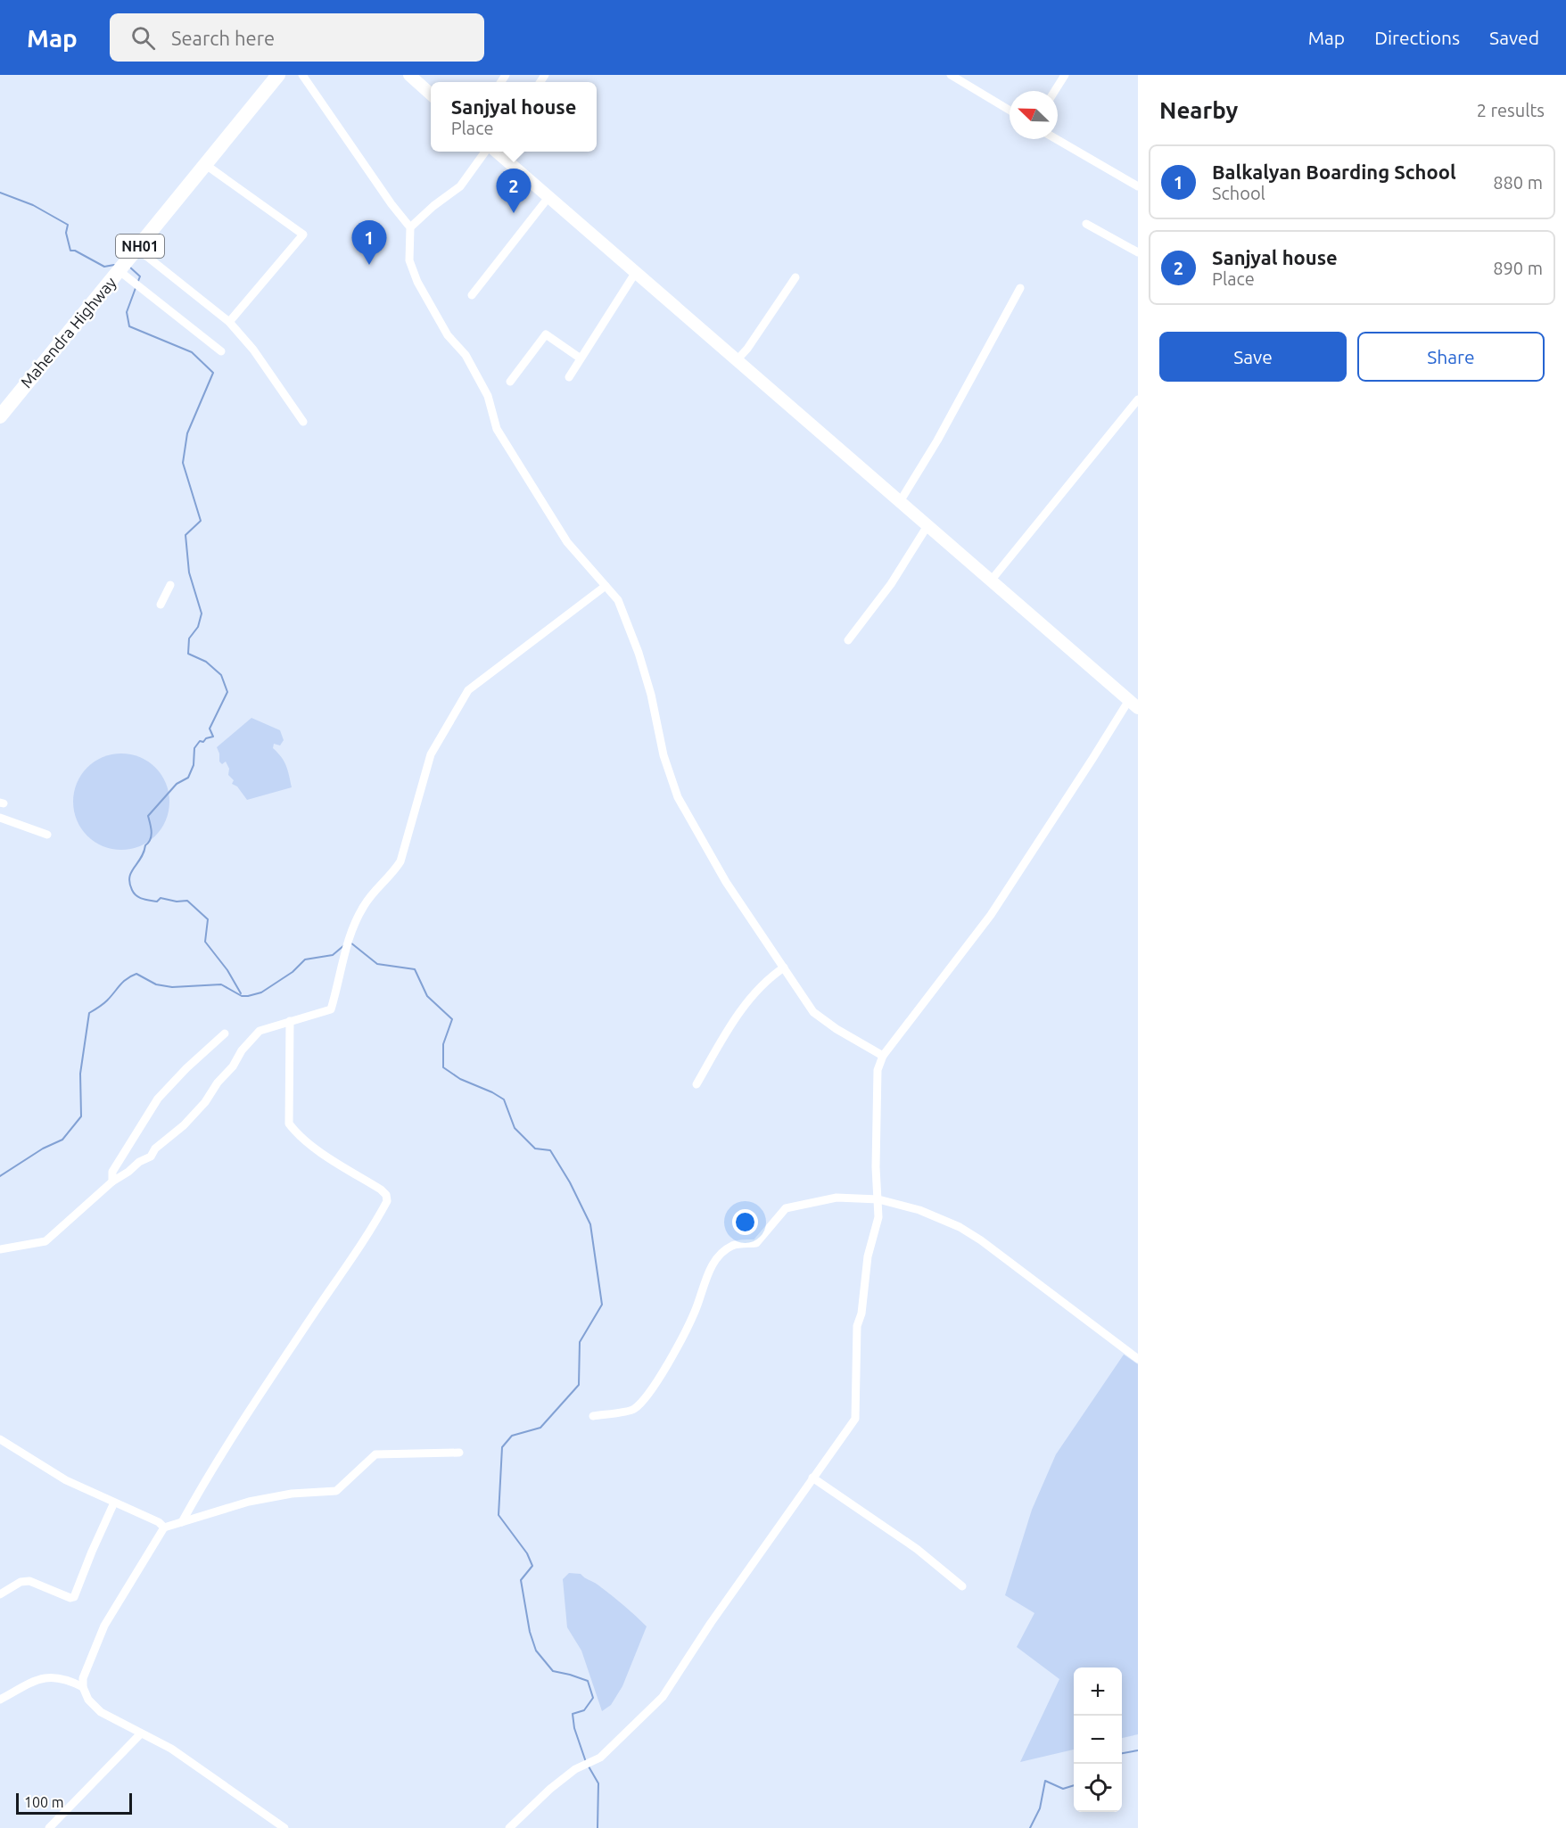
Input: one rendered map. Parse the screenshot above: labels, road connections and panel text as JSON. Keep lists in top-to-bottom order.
{
  "streets": {
    "highway": ["NH01", "Mahendra Highway"]
  },
  "scale_bar": "100 m",
  "north": "top left",
  "page": {
    "header": "Map",
    "search": "Search here",
    "nav": ["Map", "Directions", "Saved"],
    "heading": ["Nearby", "2 results"],
    "popup": ["Sanjyal house", "Place"],
    "list": [
      {
        "mark": "1",
        "name": "Balkalyan Boarding School",
        "note": "School",
        "value": "880 m"
      },
      {
        "mark": "2",
        "name": "Sanjyal house",
        "note": "Place",
        "value": "890 m"
      }
    ],
    "pins": ["2", "1"],
    "buttons": ["Save", "Share"],
    "map_buttons": ["+", "−"],
    "scale": "100 m"
  }
}
